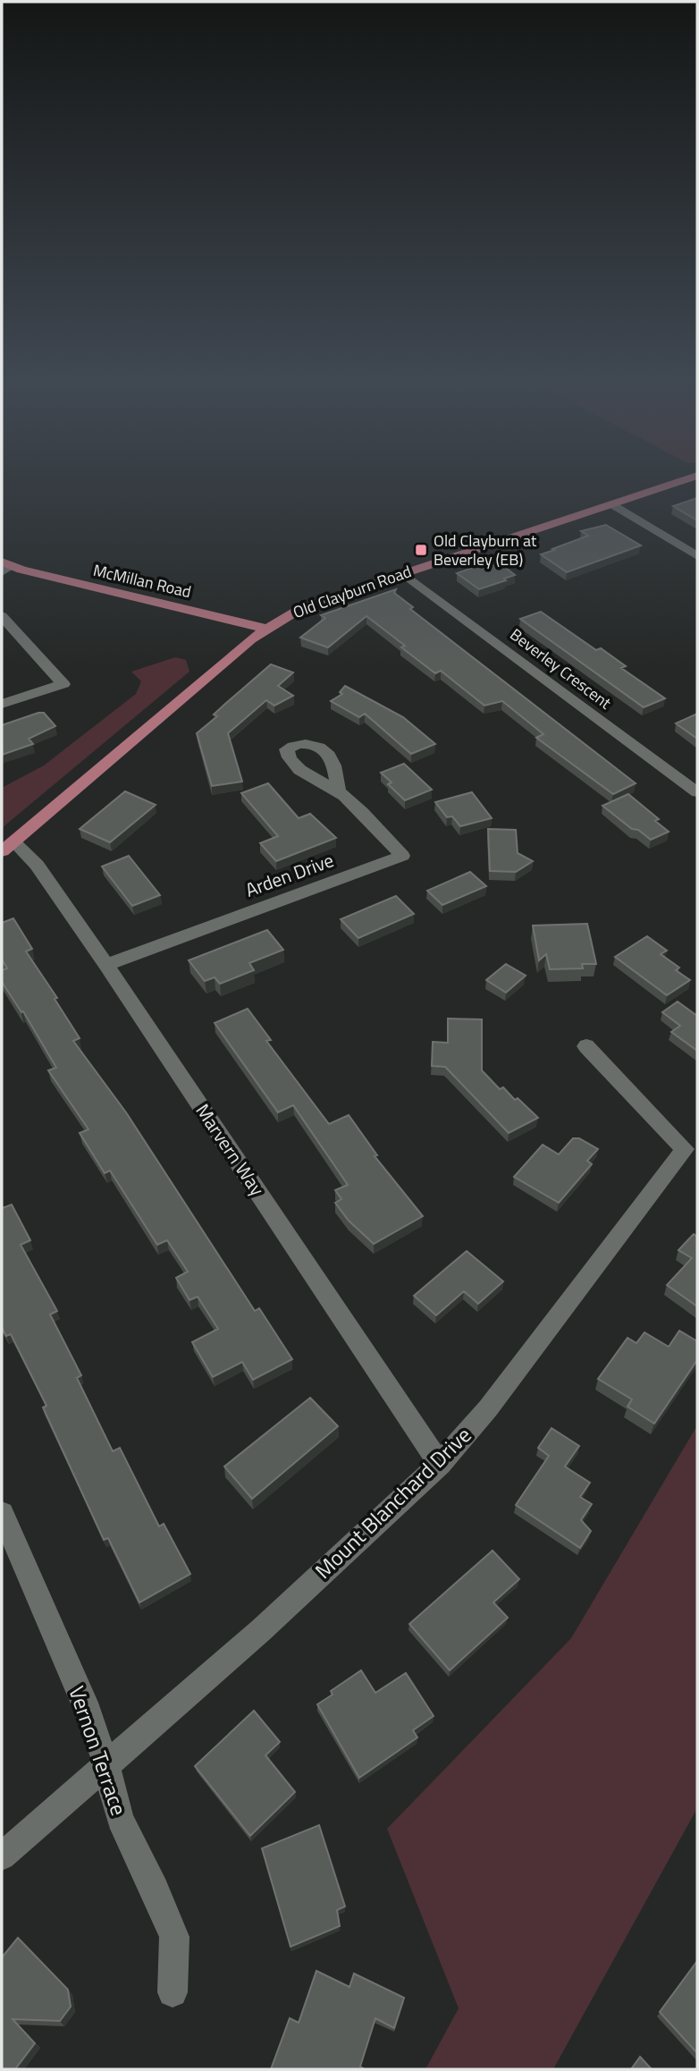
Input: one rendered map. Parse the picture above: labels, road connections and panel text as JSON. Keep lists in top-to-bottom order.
{
  "streets": {
    "main road": ["McMillan Road", "Old Clayburn Road"],
    "street": [
      "Beverley Crescent",
      "Arden Drive",
      "Marvern Way",
      "Mount Blanchard Drive",
      "Vernon Terrace"
    ]
  },
  "crossings": [
    ["McMillan Road", "Old Clayburn Road"],
    ["Old Clayburn Road", "Beverley Crescent"],
    ["Old Clayburn Road", "Marvern Way"],
    ["Arden Drive", "Marvern Way"],
    ["Marvern Way", "Mount Blanchard Drive"],
    ["Mount Blanchard Drive", "Vernon Terrace"]
  ],
  "places": {
    "transit": ["Old Clayburn at Beverley (EB)"]
  }
}
